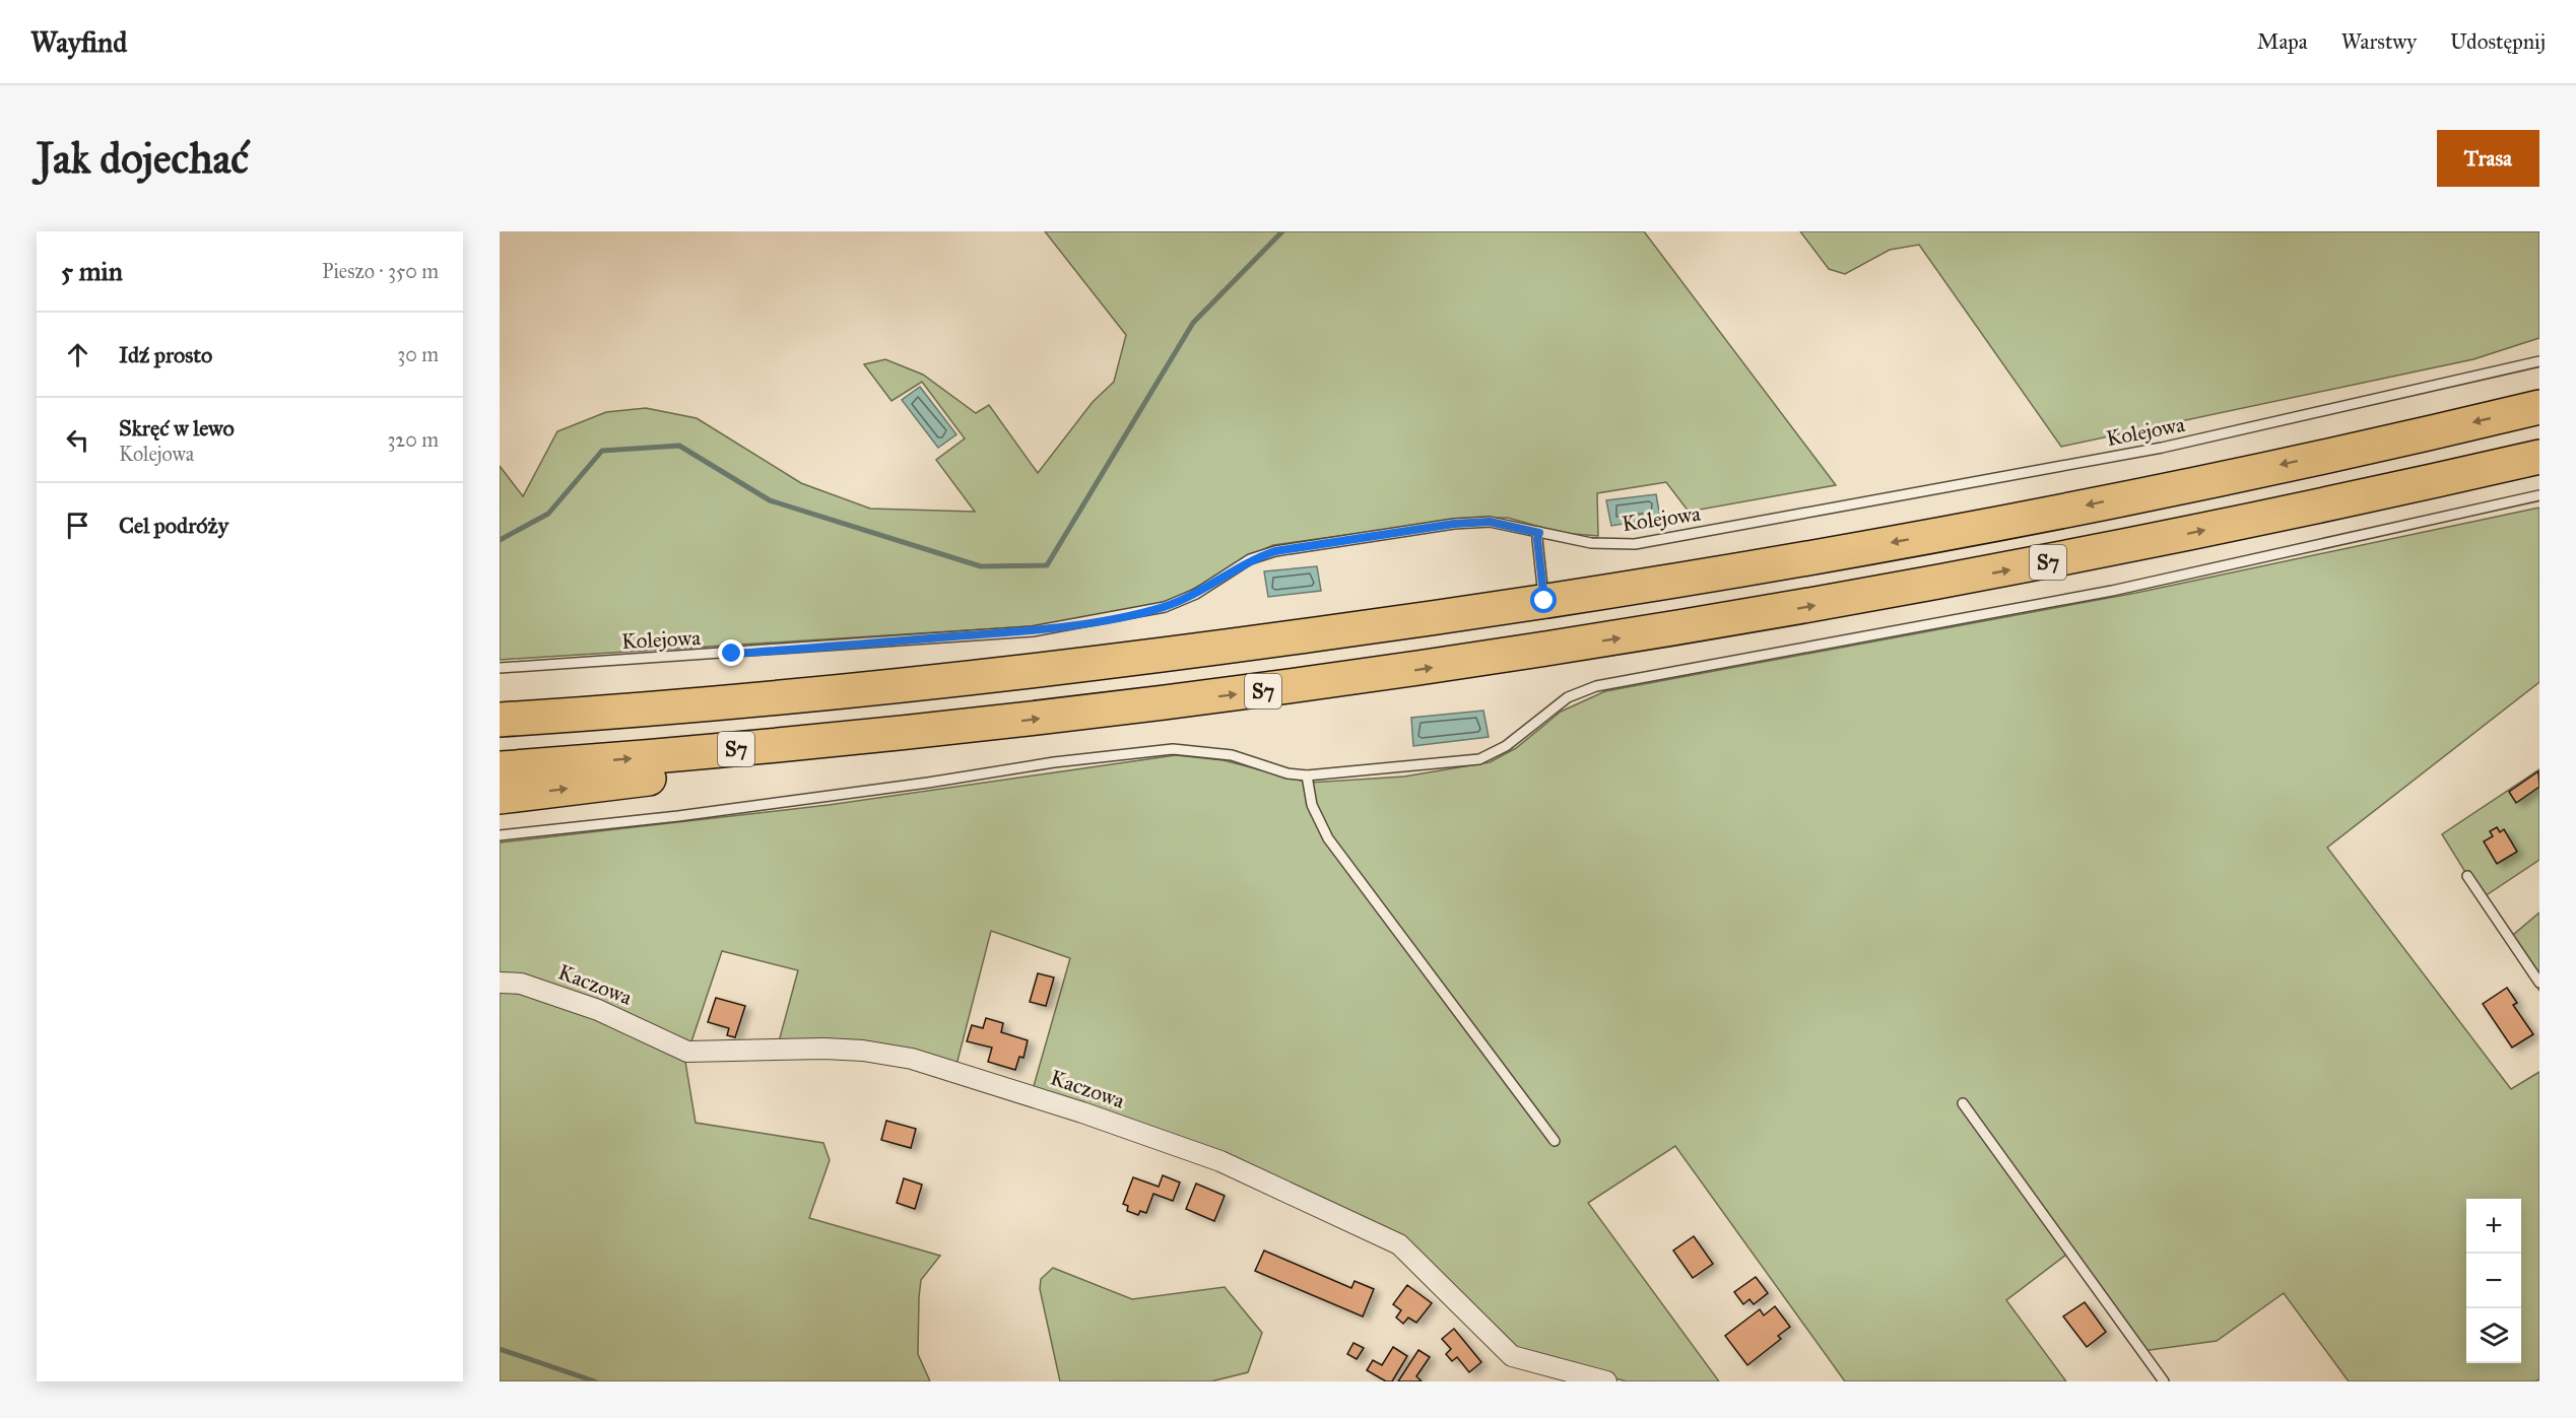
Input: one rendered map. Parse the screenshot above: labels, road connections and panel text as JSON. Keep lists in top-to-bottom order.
{
  "streets": {
    "highway": ["S7"],
    "street": ["Kaczowa"],
    "lane": ["Kolejowa"]
  },
  "page": {
    "header": "Wayfind",
    "nav": ["Mapa", "Warstwy", "Udostępnij"],
    "buttons": "Trasa",
    "title": "Jak dojechać",
    "heading": ["5 min", "Pieszo · 350 m"],
    "list": [
      ["Idź prosto", "30 m"],
      ["Skręć w lewo", "Kolejowa", "320 m"],
      "Cel podróży"
    ],
    "map_buttons": ["+", "−"]
  }
}
